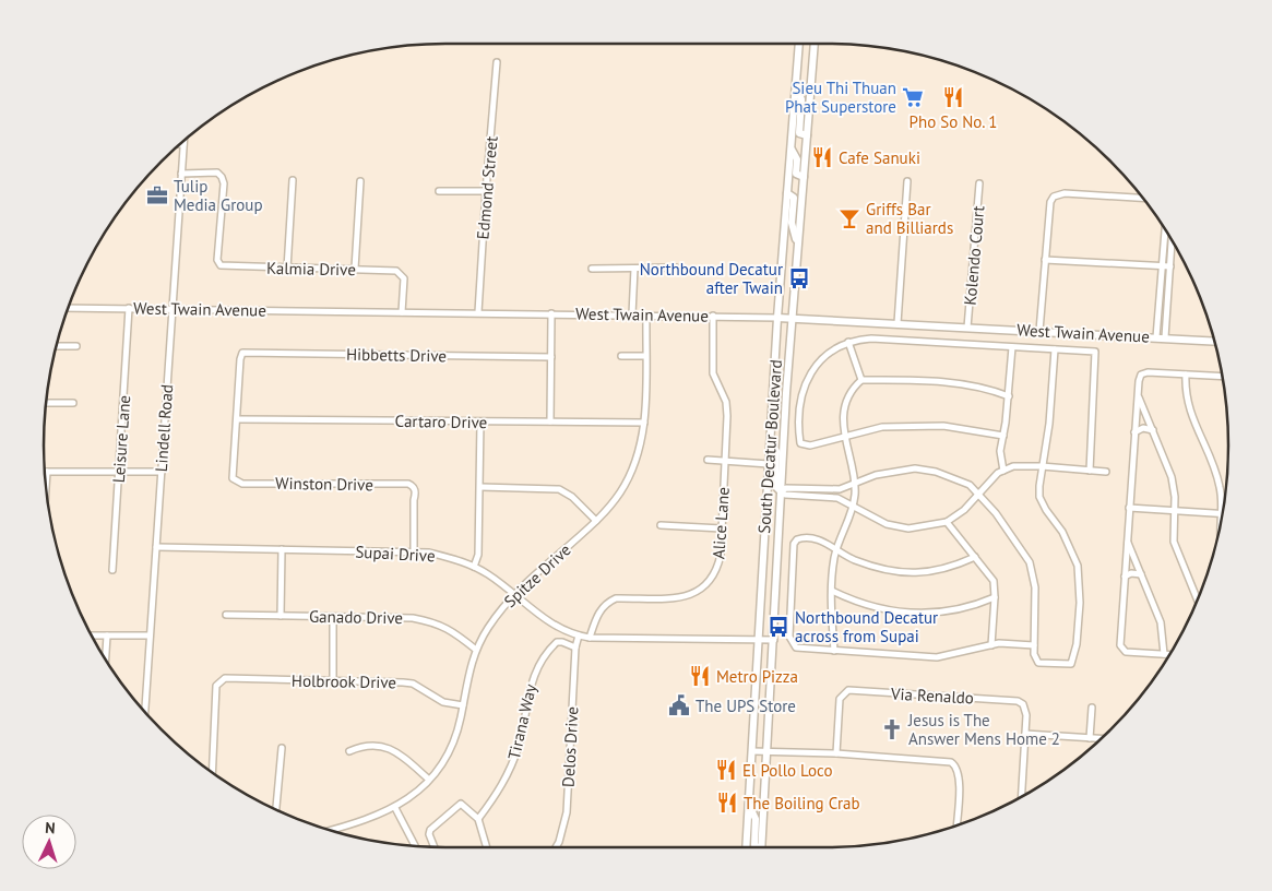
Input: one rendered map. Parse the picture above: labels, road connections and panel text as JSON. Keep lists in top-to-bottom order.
{
  "streets": {
    "main road": ["West Twain Avenue", "South Decatur Boulevard"],
    "street": [
      "Edmond Street",
      "Kolendo Court",
      "Kalmia Drive",
      "Hibbetts Drive",
      "Cartaro Drive",
      "Lindell Road",
      "Leisure Lane",
      "Winston Drive",
      "Alice Lane",
      "Supai Drive",
      "Spitze Drive",
      "Ganado Drive",
      "Holbrook Drive",
      "Via Renaldo",
      "Tirana Way",
      "Delos Drive"
    ]
  },
  "crossings": [
    ["Edmond Street", "West Twain Avenue"],
    ["Kolendo Court", "West Twain Avenue"],
    ["Kalmia Drive", "West Twain Avenue"],
    ["Kalmia Drive", "Lindell Road"],
    ["West Twain Avenue", "Lindell Road"],
    ["West Twain Avenue", "Leisure Lane"],
    ["West Twain Avenue", "South Decatur Boulevard"],
    ["West Twain Avenue", "Alice Lane"],
    ["West Twain Avenue", "Spitze Drive"],
    ["Hibbetts Drive", "Cartaro Drive"],
    ["Hibbetts Drive", "Winston Drive"],
    ["Cartaro Drive", "Winston Drive"],
    ["Cartaro Drive", "Spitze Drive"],
    ["Lindell Road", "Supai Drive"],
    ["South Decatur Boulevard", "Supai Drive"],
    ["Winston Drive", "Supai Drive"],
    ["Alice Lane", "Supai Drive"],
    ["Supai Drive", "Spitze Drive"],
    ["Supai Drive", "Delos Drive"],
    ["Spitze Drive", "Ganado Drive"],
    ["Spitze Drive", "Holbrook Drive"],
    ["Tirana Way", "Delos Drive"]
  ],
  "places": {
    "supermarket": ["Sieu Thi Thuan Phat Superstore"],
    "restaurant": [
      "Pho So No. 1",
      "Cafe Sanuki",
      "Metro Pizza",
      "El Pollo Loco",
      "The Boiling Crab"
    ],
    "office": ["Tulip Media Group"],
    "bar": ["Griffs Bar and Billiards"],
    "bus stop": ["Northbound Decatur after Twain", "Northbound Decatur across from Supai"],
    "public building": ["The UPS Store"],
    "church": ["Jesus is The Answer Mens Home 2"]
  },
  "north": "top"
}
